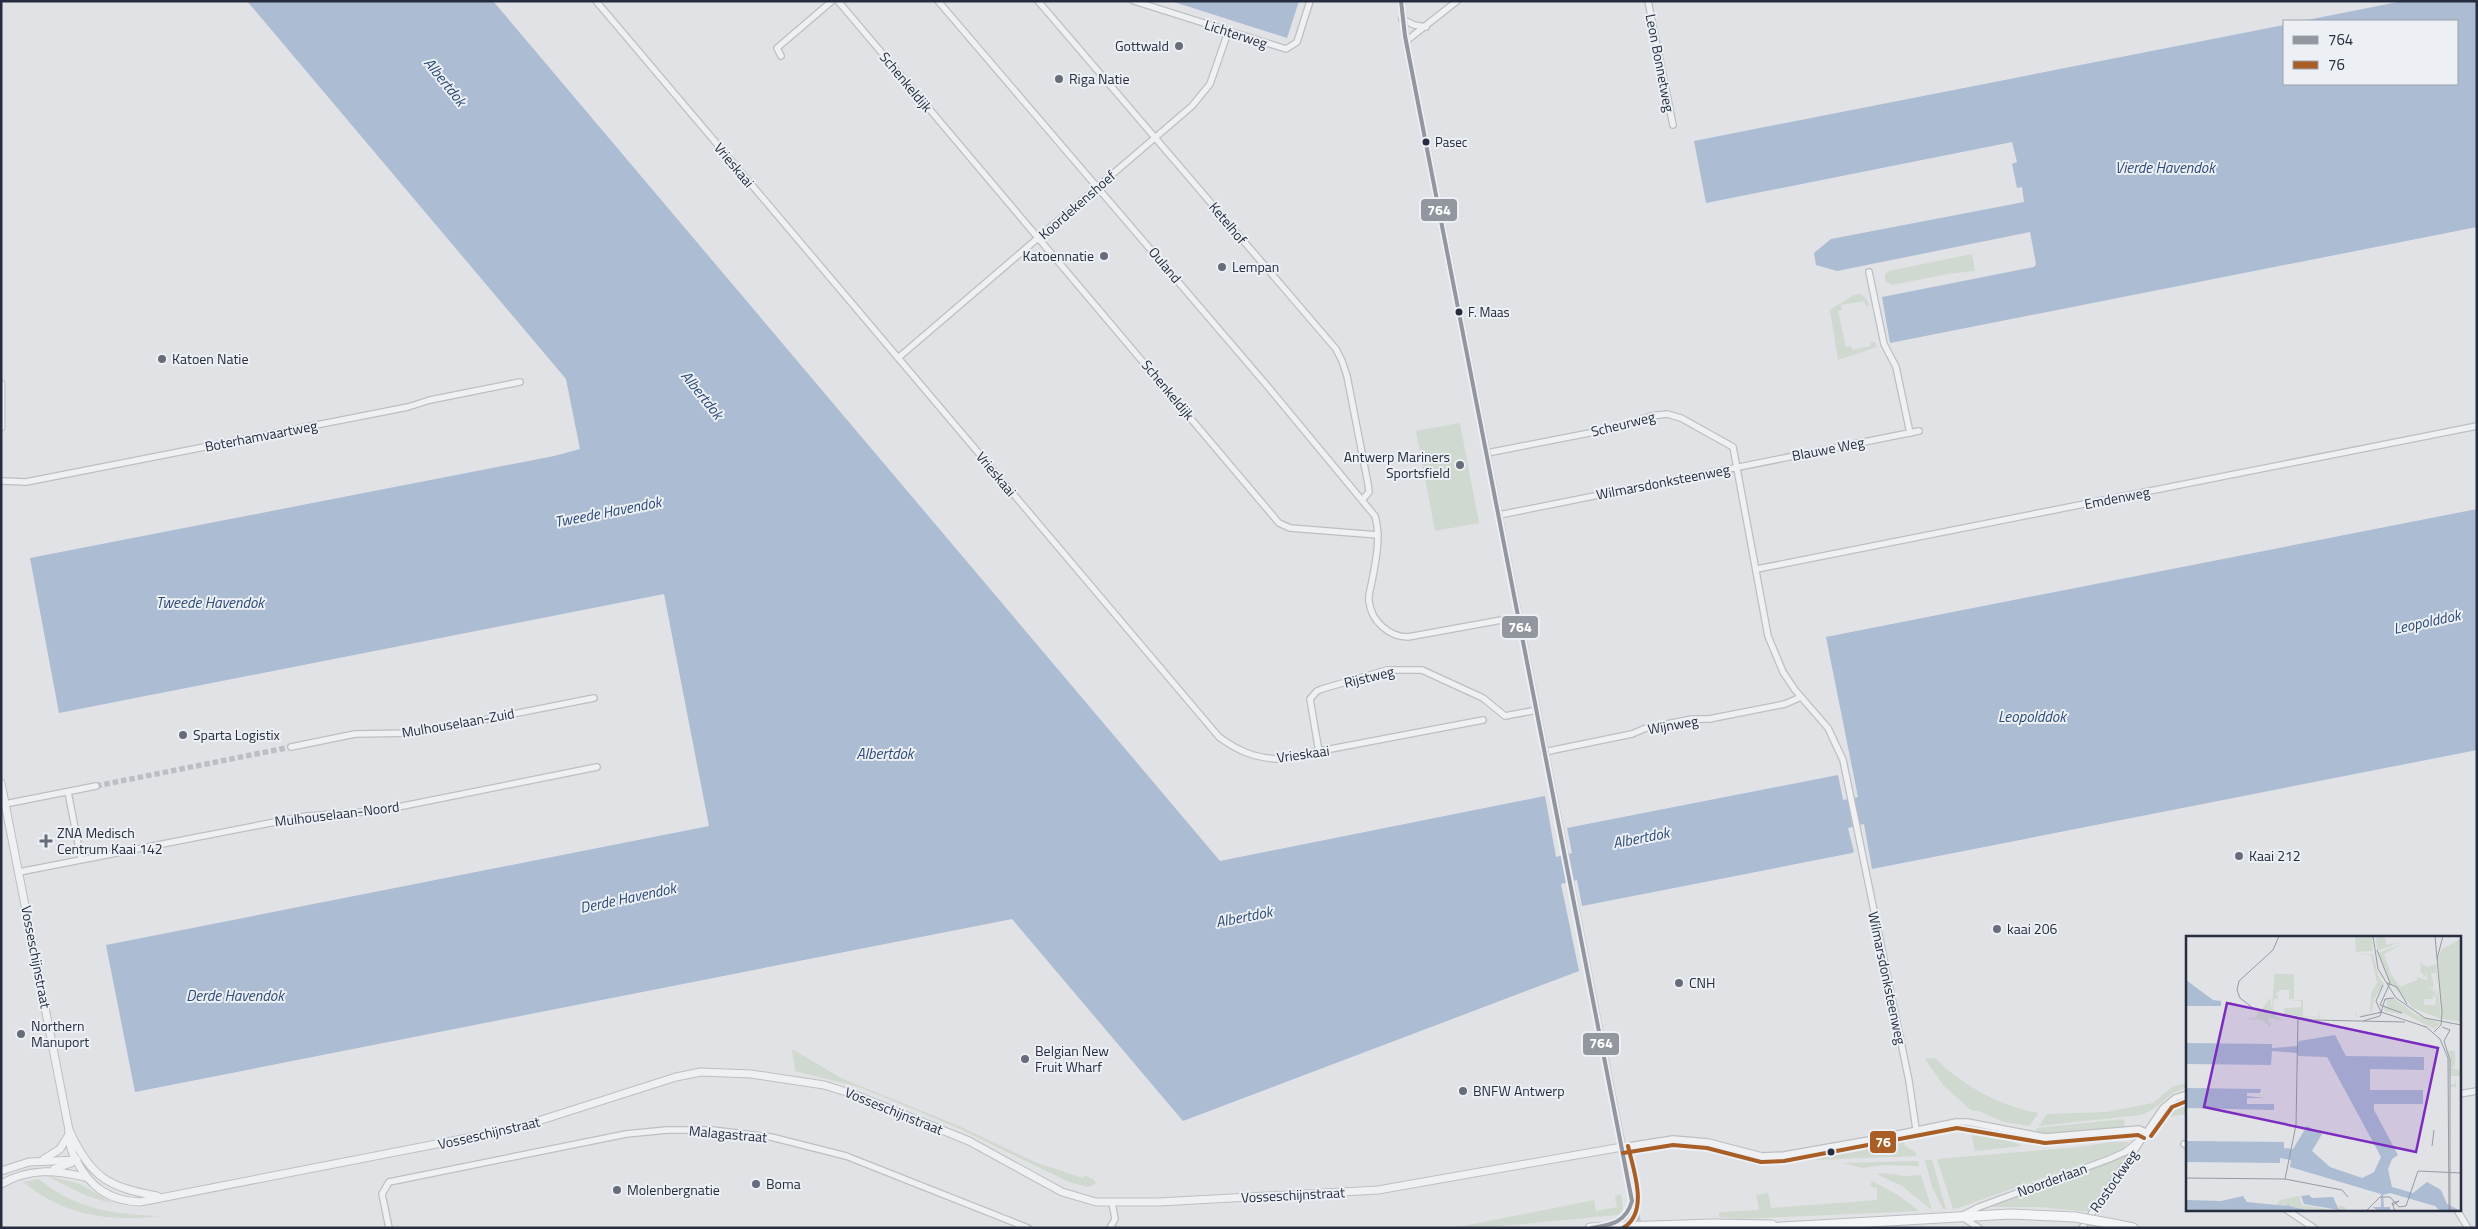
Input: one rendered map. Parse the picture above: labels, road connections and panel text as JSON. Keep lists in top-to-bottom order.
{
  "streets": {
    "main road": ["Noorderlaan"],
    "street": [
      "Lichterweg",
      "Leon Bonnetweg",
      "Schenkeldijk",
      "Vrieskaai",
      "Koordekenshoef",
      "Ketelhof",
      "Ouland",
      "Scheurweg",
      "Boterhamvaartweg",
      "Blauwe Weg",
      "Wilmarsdonksteenweg",
      "Emdenweg",
      "Rijstweg",
      "Mulhouselaan-Zuid",
      "Wijnweg",
      "Mulhouselaan-Noord",
      "Vosseschijnstraat",
      "Malagastraat",
      "Rostockweg"
    ]
  },
  "crossings": [
    ["Lichterweg", "Koordekenshoef"],
    ["Schenkeldijk", "Koordekenshoef"],
    ["Schenkeldijk", "Ouland"],
    ["Vrieskaai", "Koordekenshoef"],
    ["Vrieskaai", "Rijstweg"],
    ["Koordekenshoef", "Ketelhof"],
    ["Koordekenshoef", "Ouland"],
    ["Ketelhof", "Ouland"],
    ["Scheurweg", "Blauwe Weg"],
    ["Scheurweg", "Wilmarsdonksteenweg"],
    ["Blauwe Weg", "Wilmarsdonksteenweg"],
    ["Wilmarsdonksteenweg", "Emdenweg"],
    ["Wilmarsdonksteenweg", "Wijnweg"],
    ["Mulhouselaan-Noord", "Vosseschijnstraat"],
    ["Noorderlaan", "Rostockweg"]
  ],
  "water": [
    "Albertdok",
    "Vierde Havendok",
    "Tweede Havendok",
    "Leopolddok",
    "Derde Havendok"
  ],
  "places": {
    "other": [
      "Gottwald",
      "Riga Natie",
      "Pasec",
      "Katoennatie",
      "Lempan",
      "F. Maas",
      "Katoen Natie",
      "Antwerp Mariners Sportsfield",
      "Sparta Logistix",
      "Kaai 212",
      "kaai 206",
      "CNH",
      "Northern Manuport",
      "Belgian New Fruit Wharf",
      "BNFW Antwerp",
      "Boma",
      "Molenbergnatie"
    ],
    "health": ["ZNA Medisch Centrum Kaai 142"]
  },
  "lines": ["transit line 764", "transit line 76"],
  "legend": ["764", "76"]
}
